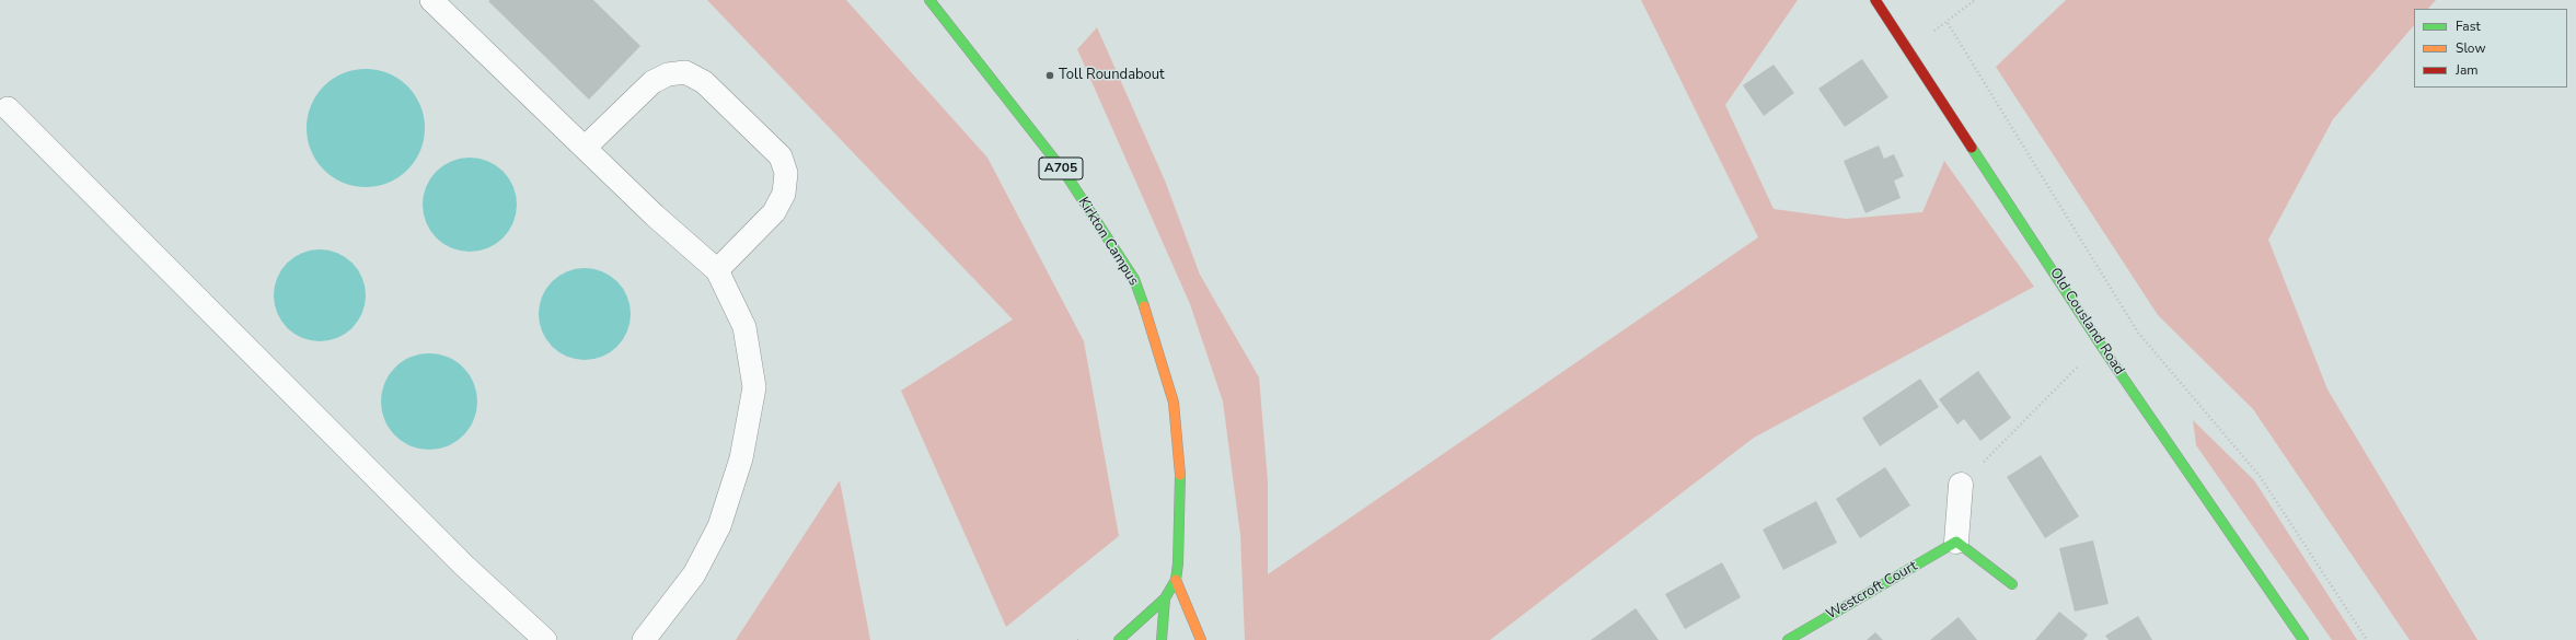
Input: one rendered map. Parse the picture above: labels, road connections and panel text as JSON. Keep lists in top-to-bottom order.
{
  "streets": {
    "street": [
      "A705",
      "Kirkton Campus",
      "Old Cousland Road",
      "Westcroft Court"
    ]
  },
  "places": ["Toll Roundabout"],
  "legend": ["Fast", "Slow", "Jam"]
}
